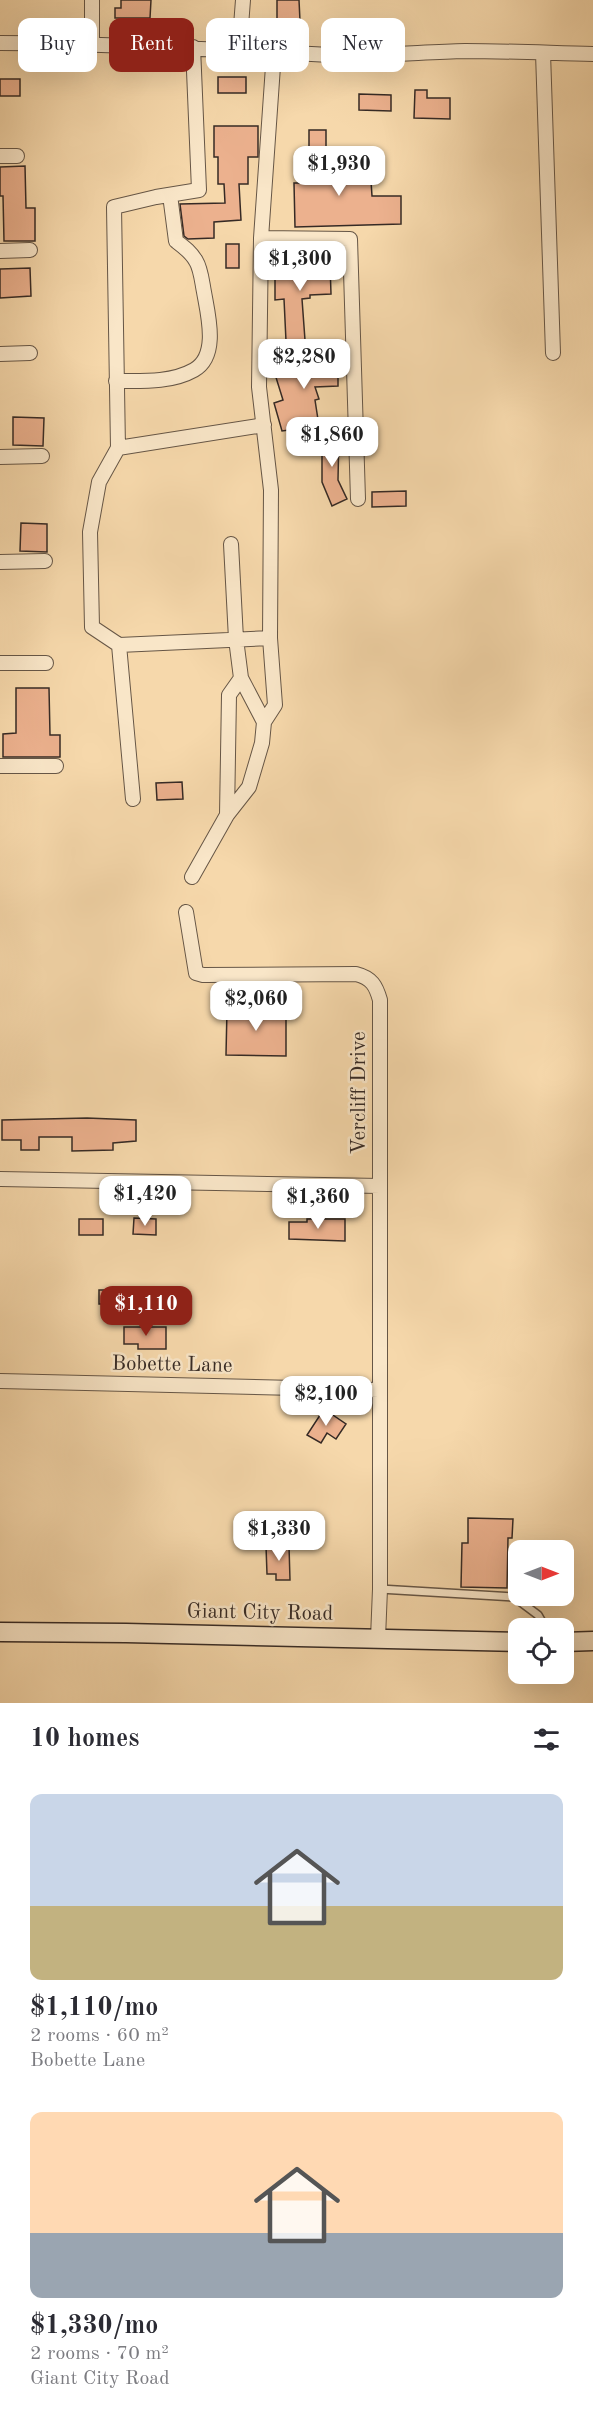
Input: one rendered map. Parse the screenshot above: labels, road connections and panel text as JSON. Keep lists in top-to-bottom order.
{
  "streets": {
    "street": ["Vercliff Drive", "Bobette Lane", "Giant City Road"]
  },
  "crossings": [
    ["Vercliff Drive", "Bobette Lane"],
    ["Vercliff Drive", "Giant City Road"]
  ],
  "north": "right",
  "page": {
    "chip": [
      "Buy",
      "Rent",
      "Filters",
      "New"
    ],
    "price": [
      "$1,930",
      "$1,300",
      "$2,280",
      "$1,860",
      "$2,060",
      "$1,420",
      "$1,360",
      "$1,110",
      "$2,100",
      "$1,330"
    ],
    "heading": "10 homes",
    "list": [
      {
        "name": "$1,110/mo",
        "note": "2 rooms · 60 m² · Bobette Lane"
      },
      {
        "name": "$1,330/mo",
        "note": "2 rooms · 70 m² · Giant City Road"
      }
    ]
  }
}
